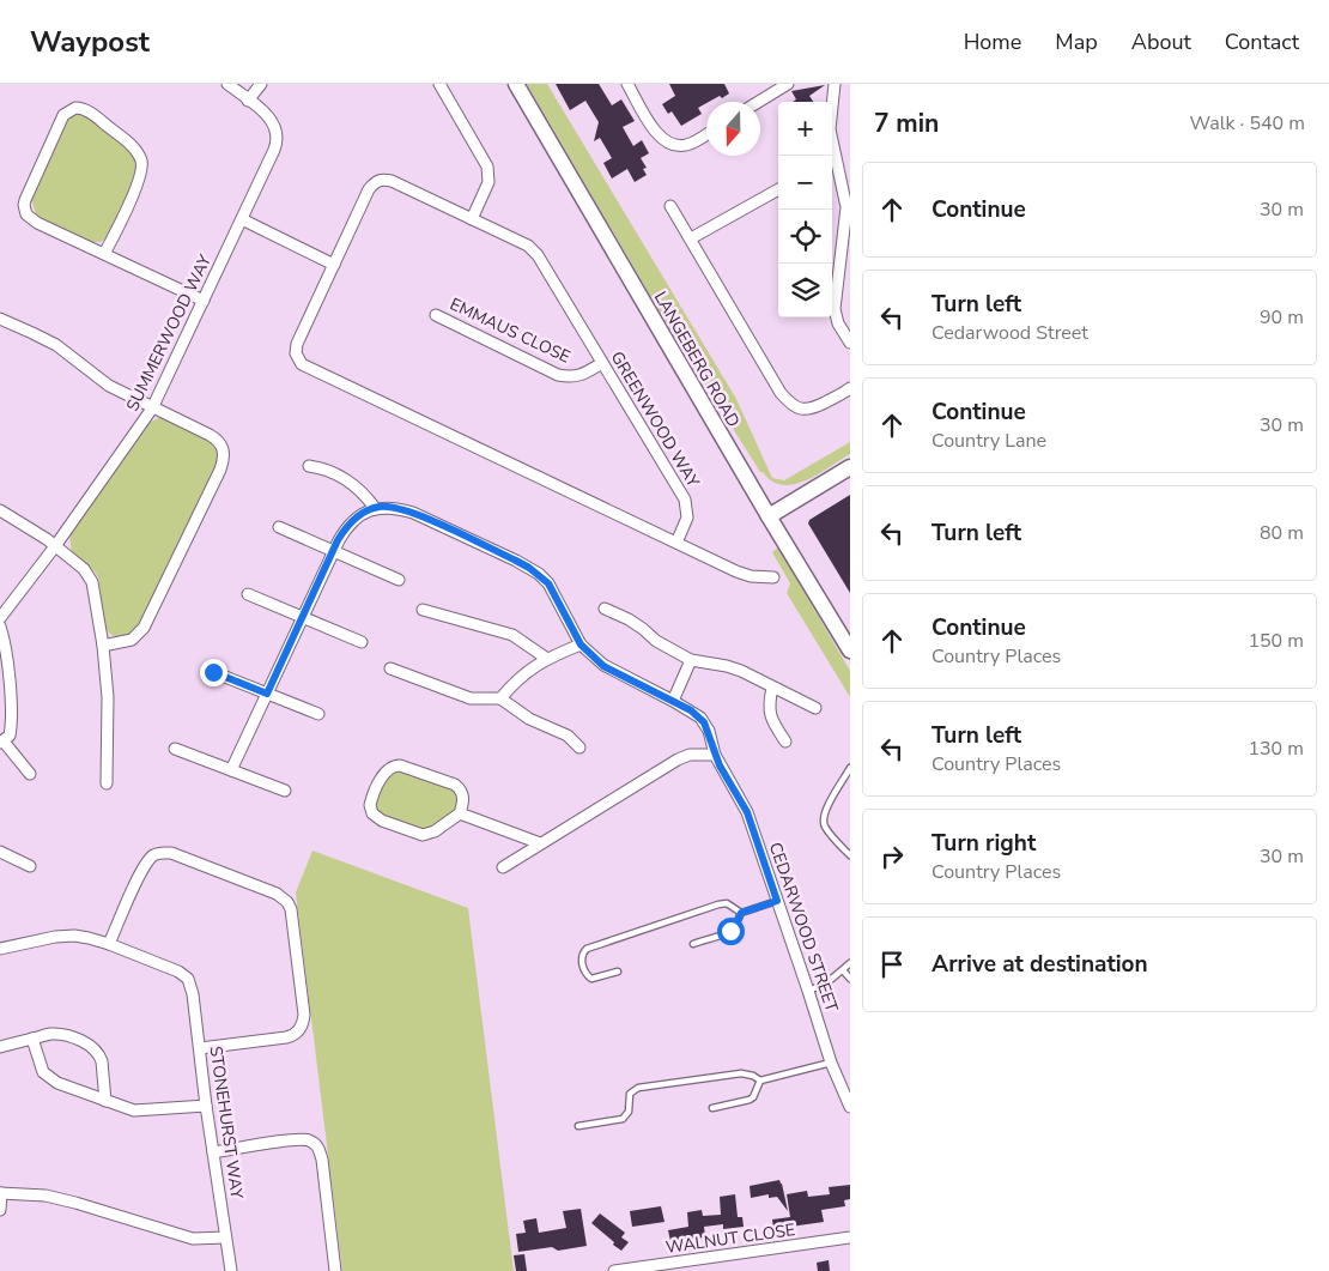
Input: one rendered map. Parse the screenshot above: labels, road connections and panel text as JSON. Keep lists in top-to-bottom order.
{
  "streets": {
    "main road": ["LANGEBERG ROAD"],
    "street": [
      "EMMAUS CLOSE",
      "SUMMERWOOD WAY",
      "GREENWOOD WAY",
      "CEDARWOOD STREET",
      "STONEHURST WAY",
      "WALNUT CLOSE"
    ]
  },
  "crossings": [
    ["EMMAUS CLOSE", "GREENWOOD WAY"]
  ],
  "north": "bottom",
  "page": {
    "header": "Waypost",
    "nav": [
      "Home",
      "Map",
      "About",
      "Contact"
    ],
    "heading": ["7 min", "Walk · 540 m"],
    "map_buttons": ["+", "−"],
    "list": [
      ["Continue", "30 m"],
      ["Turn left", "Cedarwood Street", "90 m"],
      ["Continue", "Country Lane", "30 m"],
      ["Turn left", "80 m"],
      ["Continue", "Country Places", "150 m"],
      ["Turn left", "Country Places", "130 m"],
      ["Turn right", "Country Places", "30 m"],
      "Arrive at destination"
    ]
  }
}
